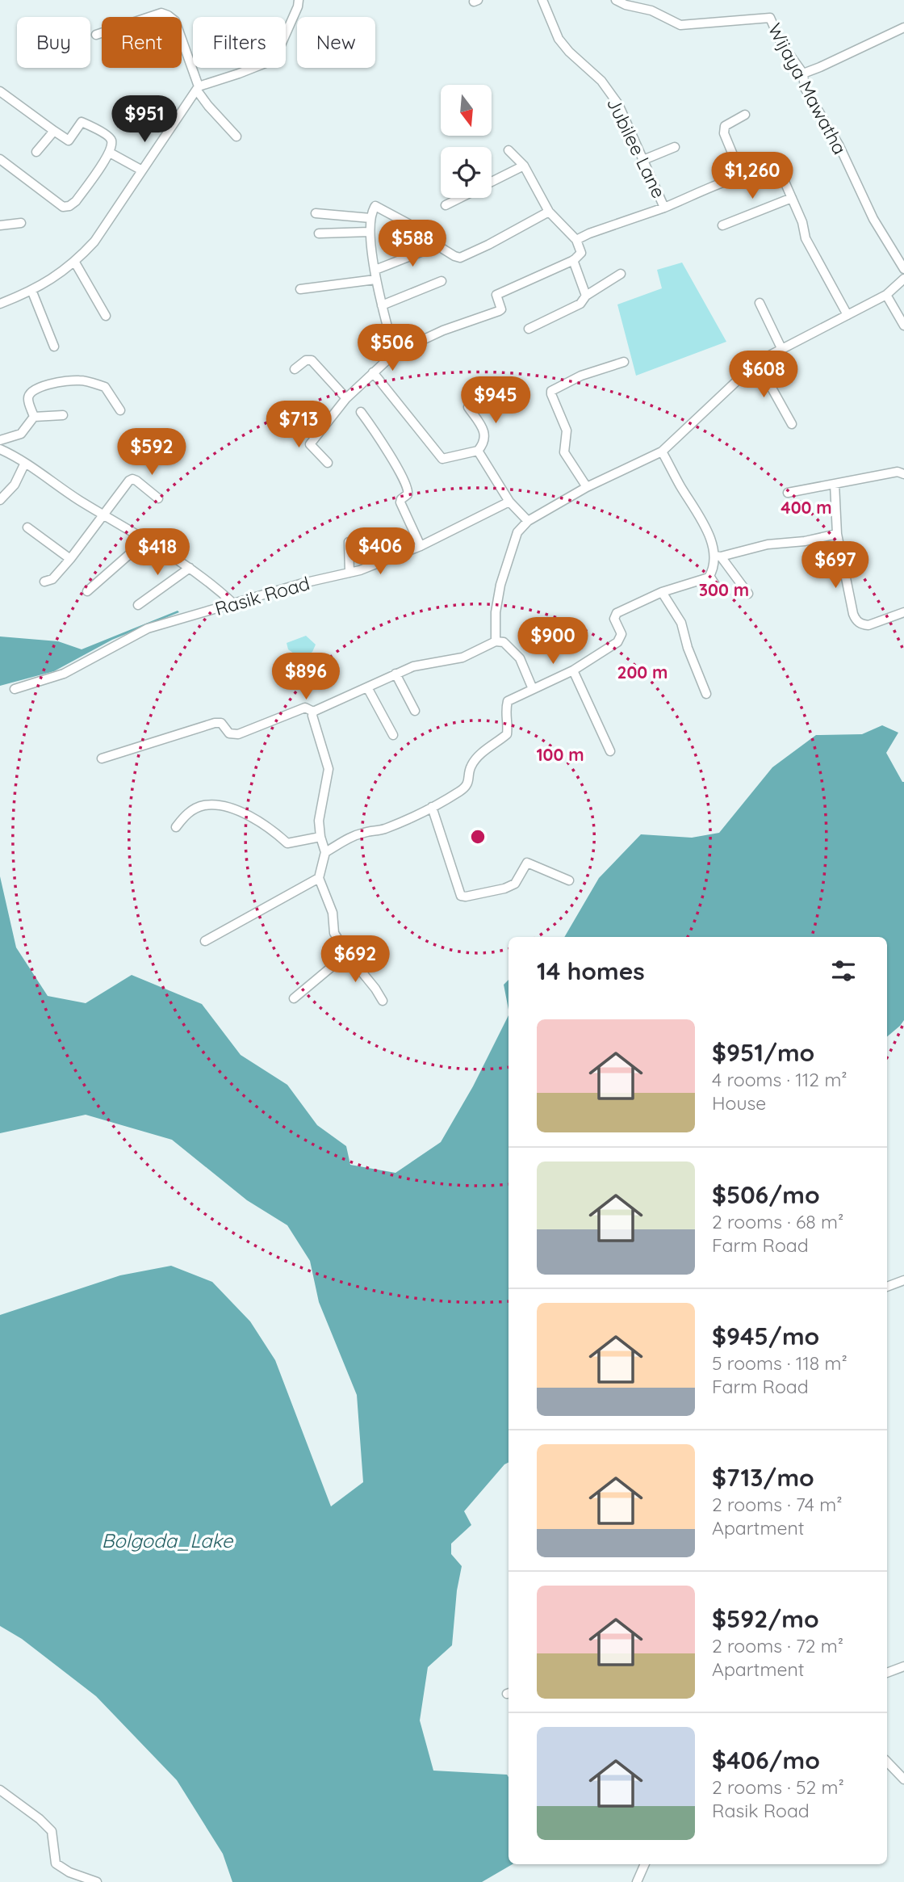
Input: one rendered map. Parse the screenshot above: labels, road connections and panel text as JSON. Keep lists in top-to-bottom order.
{
  "streets": {
    "street": ["Wijaya Mawatha", "Jubilee Lane", "Rasik Road"]
  },
  "water": ["Bolgoda_Lake"],
  "north": "bottom",
  "page": {
    "chip": [
      "Buy",
      "Rent",
      "Filters",
      "New"
    ],
    "price": [
      "$951",
      "$1,260",
      "$588",
      "$506",
      "$608",
      "$945",
      "$713",
      "$592",
      "$406",
      "$418",
      "$697",
      "$900",
      "$896",
      "$692"
    ],
    "heading": "14 homes",
    "list": [
      {
        "name": "$951/mo",
        "note": "4 rooms · 112 m² · House"
      },
      {
        "name": "$506/mo",
        "note": "2 rooms · 68 m² · Farm Road"
      },
      {
        "name": "$945/mo",
        "note": "5 rooms · 118 m² · Farm Road"
      },
      {
        "name": "$713/mo",
        "note": "2 rooms · 74 m² · Apartment"
      },
      {
        "name": "$592/mo",
        "note": "2 rooms · 72 m² · Apartment"
      },
      {
        "name": "$406/mo",
        "note": "2 rooms · 52 m² · Rasik Road"
      }
    ]
  },
  "rings": [
    "400 m",
    "300 m",
    "200 m",
    "100 m"
  ]
}
